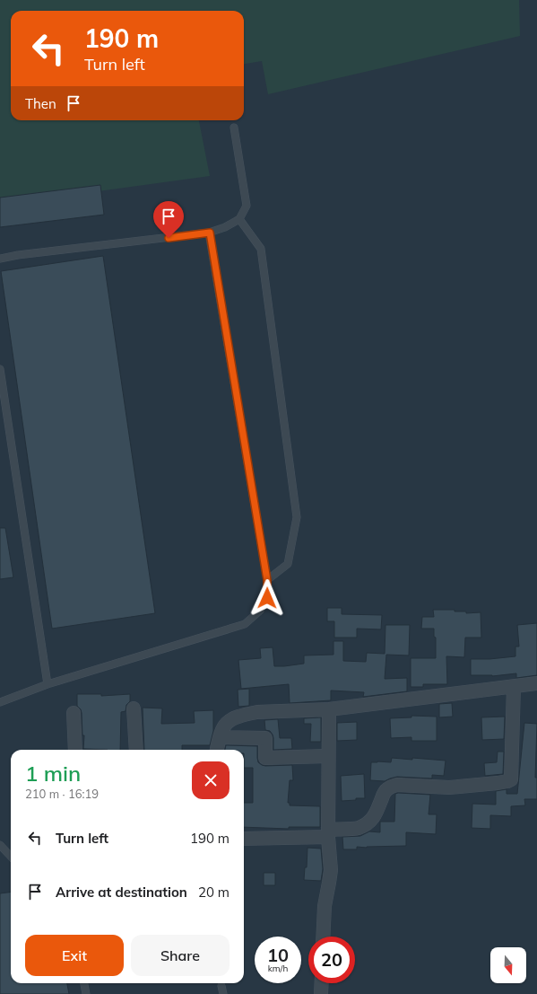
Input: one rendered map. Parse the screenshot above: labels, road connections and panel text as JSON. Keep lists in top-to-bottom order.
{
  "north": "bottom",
  "page": {
    "turn": ["190 m", "Turn left"],
    "then": "Then",
    "heading": ["1 min", "210 m · 16:19"],
    "list": [
      {
        "name": "Turn left",
        "value": "190 m"
      },
      {
        "name": "Arrive at destination",
        "value": "20 m"
      }
    ],
    "buttons": ["Exit", "Share"],
    "speed": "10 km/h",
    "limit": "20"
  }
}
